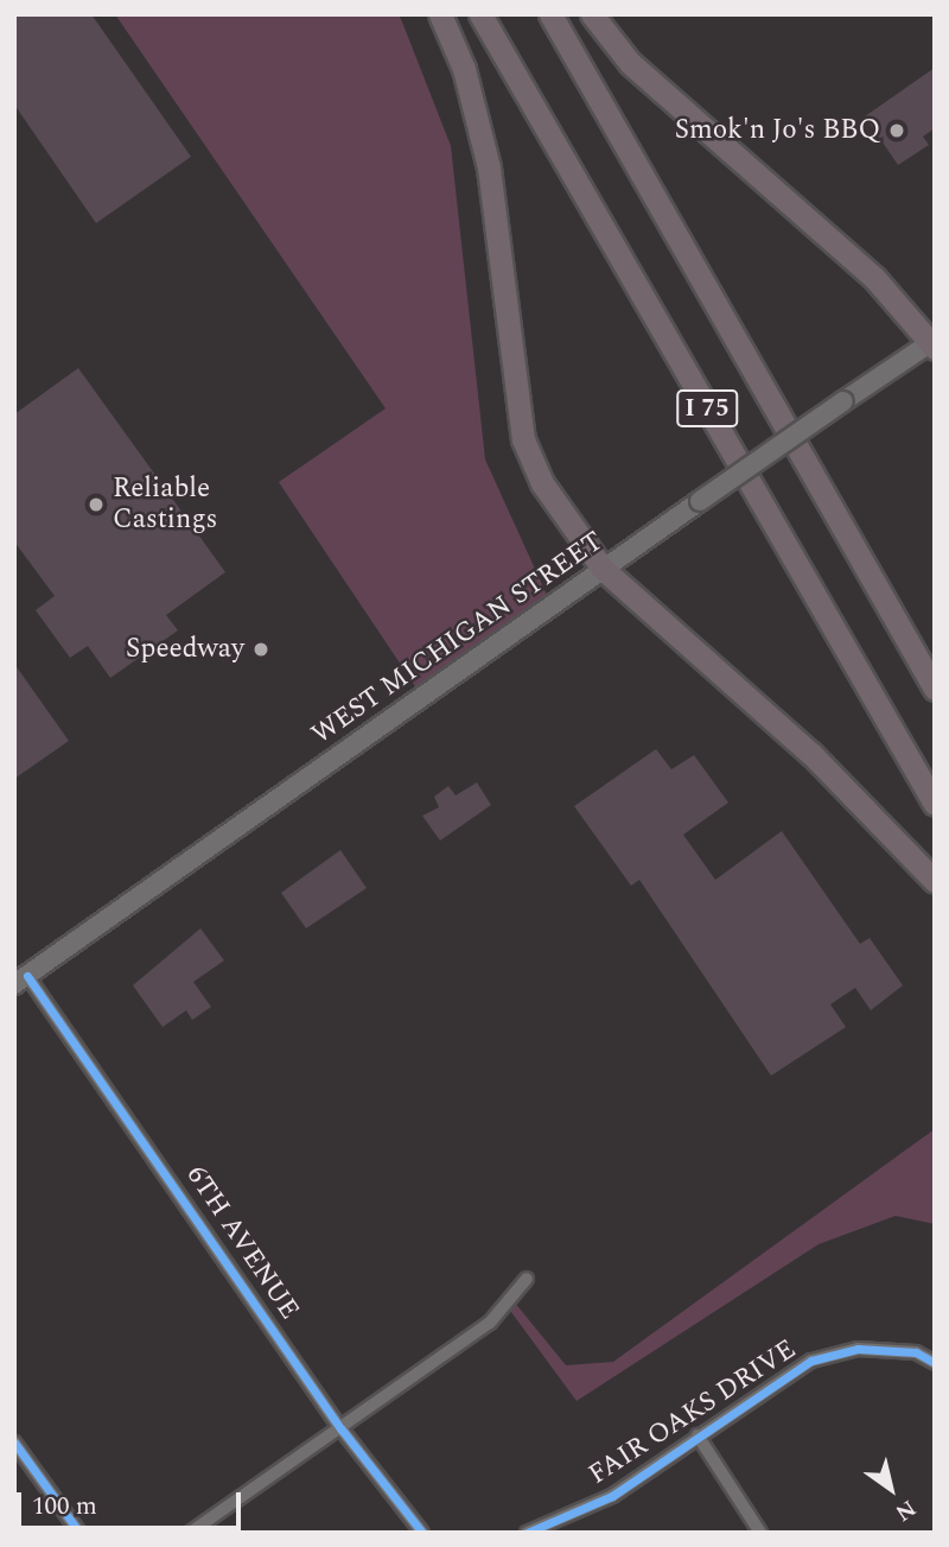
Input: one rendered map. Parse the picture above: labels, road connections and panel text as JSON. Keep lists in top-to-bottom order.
{
  "streets": {
    "highway": ["I 75"],
    "main road": ["WEST MICHIGAN STREET"],
    "street": ["6TH AVENUE", "FAIR OAKS DRIVE"]
  },
  "crossings": [
    ["WEST MICHIGAN STREET", "6TH AVENUE"]
  ],
  "places": ["Smok'n Jo's BBQ", "Reliable Castings", "Speedway"],
  "scale_bar": "100 m",
  "north": "bottom right"
}
